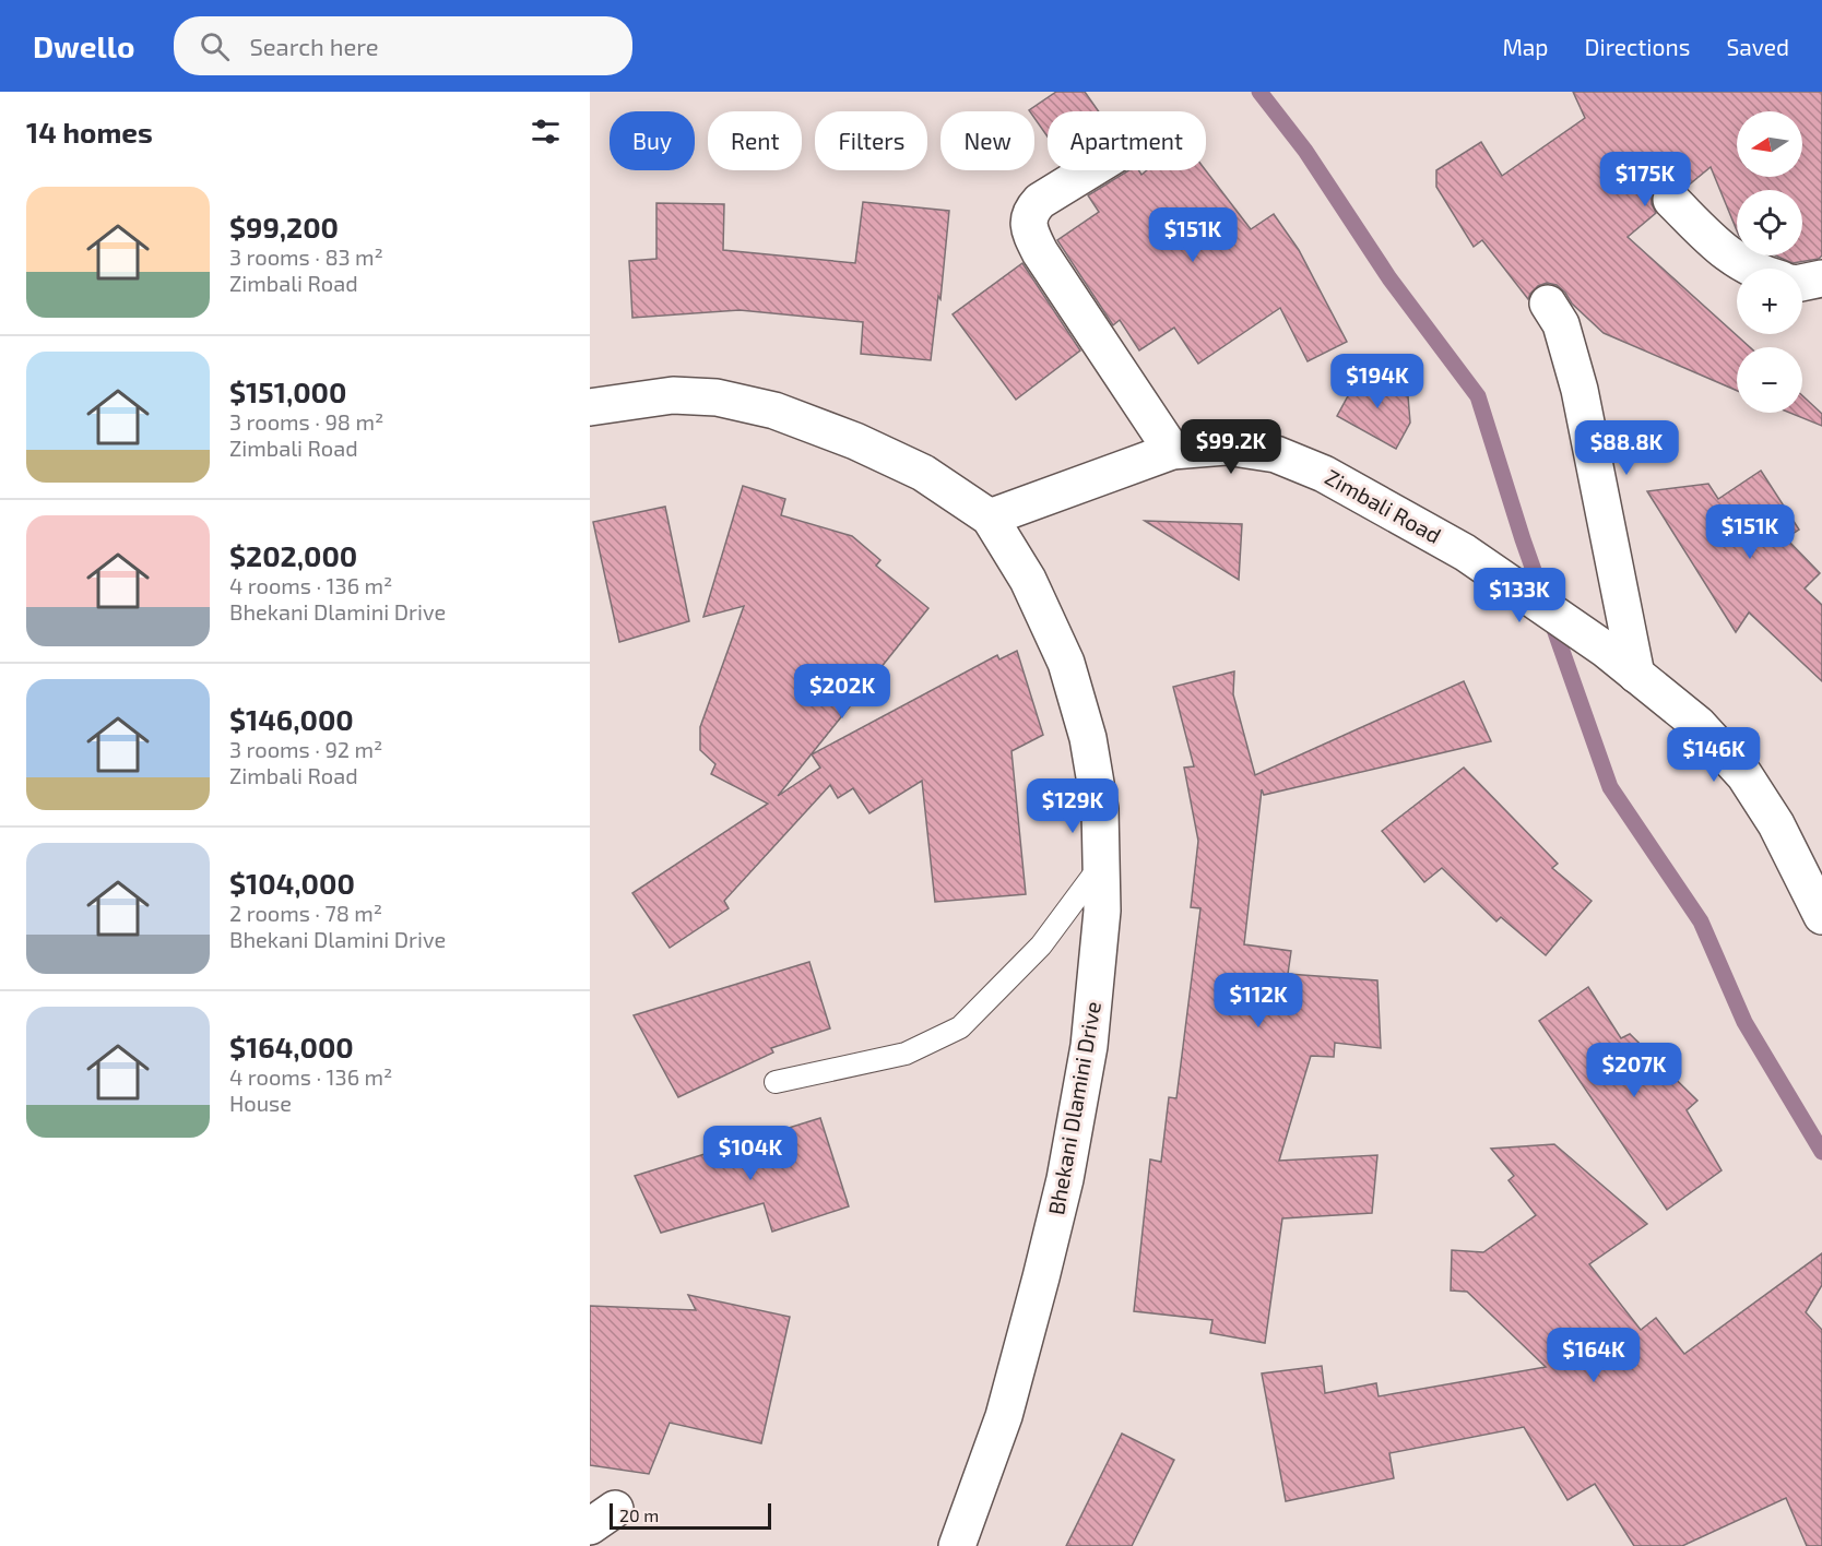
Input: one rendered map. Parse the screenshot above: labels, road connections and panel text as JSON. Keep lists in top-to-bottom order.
{
  "streets": {
    "street": ["Zimbali Road", "Bhekani Dlamini Drive"]
  },
  "crossings": [
    ["Zimbali Road", "Bhekani Dlamini Drive"]
  ],
  "scale_bar": "20 m",
  "north": "left",
  "page": {
    "header": "Dwello",
    "search": "Search here",
    "nav": ["Map", "Directions", "Saved"],
    "heading": "14 homes",
    "map_buttons": ["+", "−"],
    "chip": [
      "Buy",
      "Rent",
      "Filters",
      "New",
      "Apartment"
    ],
    "price": [
      "$175K",
      "$151K",
      "$194K",
      "$99.2K",
      "$88.8K",
      "$151K",
      "$133K",
      "$202K",
      "$146K",
      "$129K",
      "$112K",
      "$207K",
      "$104K",
      "$164K"
    ],
    "list": [
      {
        "name": "$99,200",
        "note": "3 rooms · 83 m² · Zimbali Road"
      },
      {
        "name": "$151,000",
        "note": "3 rooms · 98 m² · Zimbali Road"
      },
      {
        "name": "$202,000",
        "note": "4 rooms · 136 m² · Bhekani Dlamini Drive"
      },
      {
        "name": "$146,000",
        "note": "3 rooms · 92 m² · Zimbali Road"
      },
      {
        "name": "$104,000",
        "note": "2 rooms · 78 m² · Bhekani Dlamini Drive"
      },
      {
        "name": "$164,000",
        "note": "4 rooms · 136 m² · House"
      }
    ],
    "scale": "20 m"
  }
}
